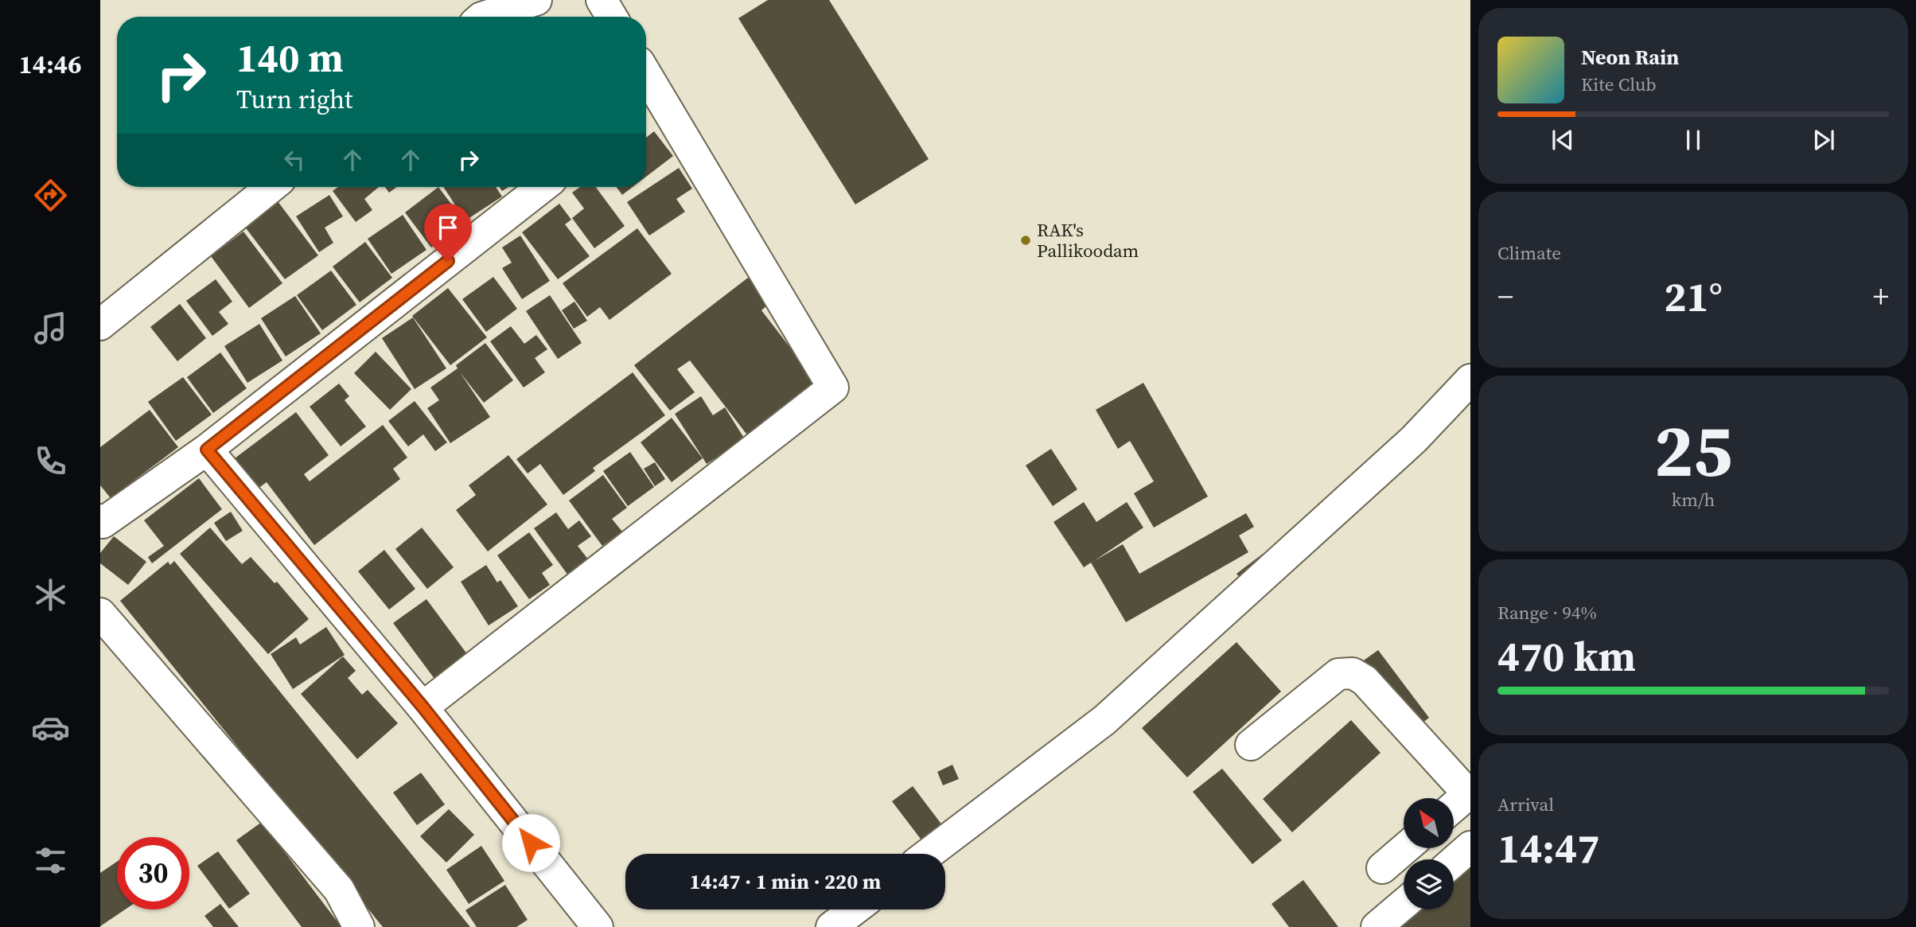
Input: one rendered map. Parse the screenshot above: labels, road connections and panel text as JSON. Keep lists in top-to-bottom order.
{
  "places": ["RAK's Pallikoodam"],
  "north": "top left",
  "page": {
    "tabs": "14:46",
    "turn": ["140 m", "Turn right"],
    "song": ["Neon Rain", "Kite Club"],
    "tile": [
      "Climate",
      ["25", "km/h"],
      ["Range · 94%", "470 km"],
      ["Arrival", "14:47"]
    ],
    "heat": ["−", "21°", "+"],
    "limit": "30",
    "trip": "14:47 · 1 min · 220 m"
  }
}
